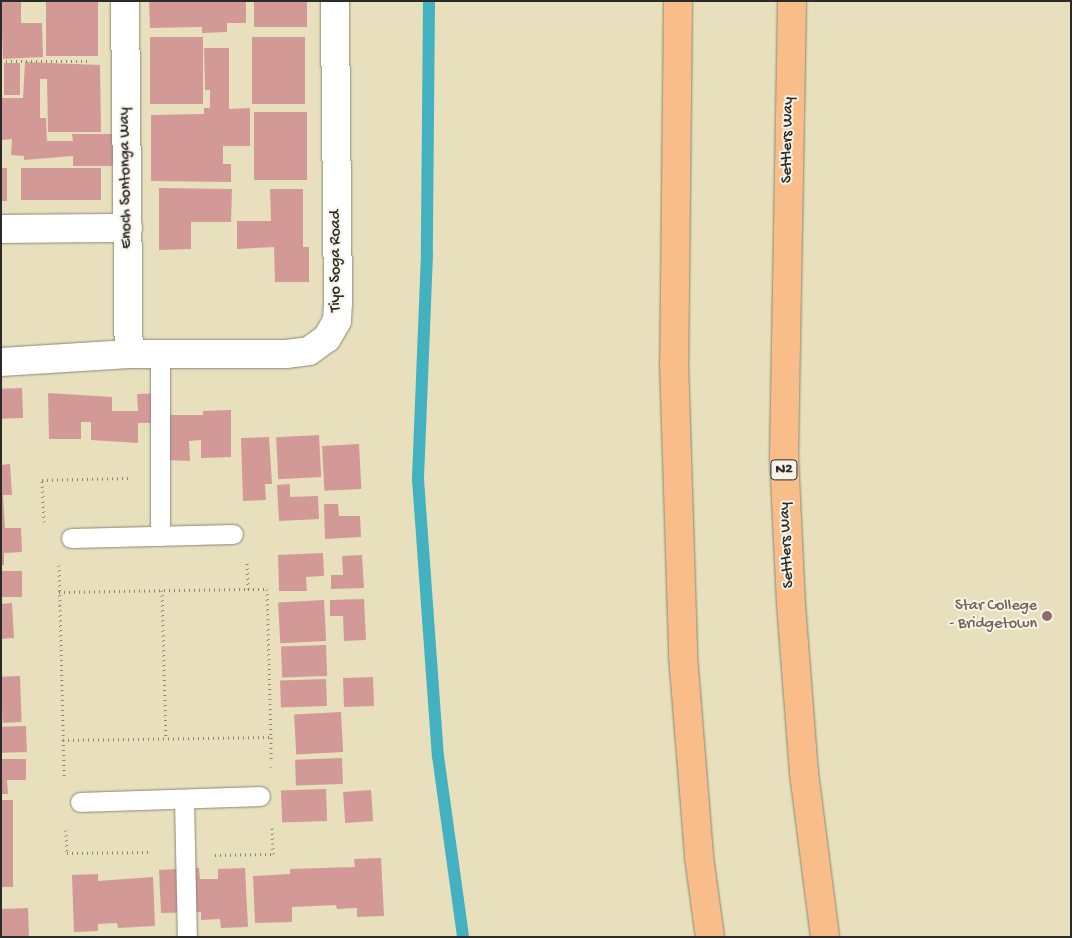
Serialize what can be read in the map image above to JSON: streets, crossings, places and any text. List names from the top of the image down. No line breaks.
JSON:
{"streets":{"highway":["Settlers Way","N2"],"street":["Enoch Sontonga Way","Tiyo Soga Road"]},"crossings":[["Enoch Sontonga Way","Tiyo Soga Road"]],"places":["Star College - Bridgetown"]}
